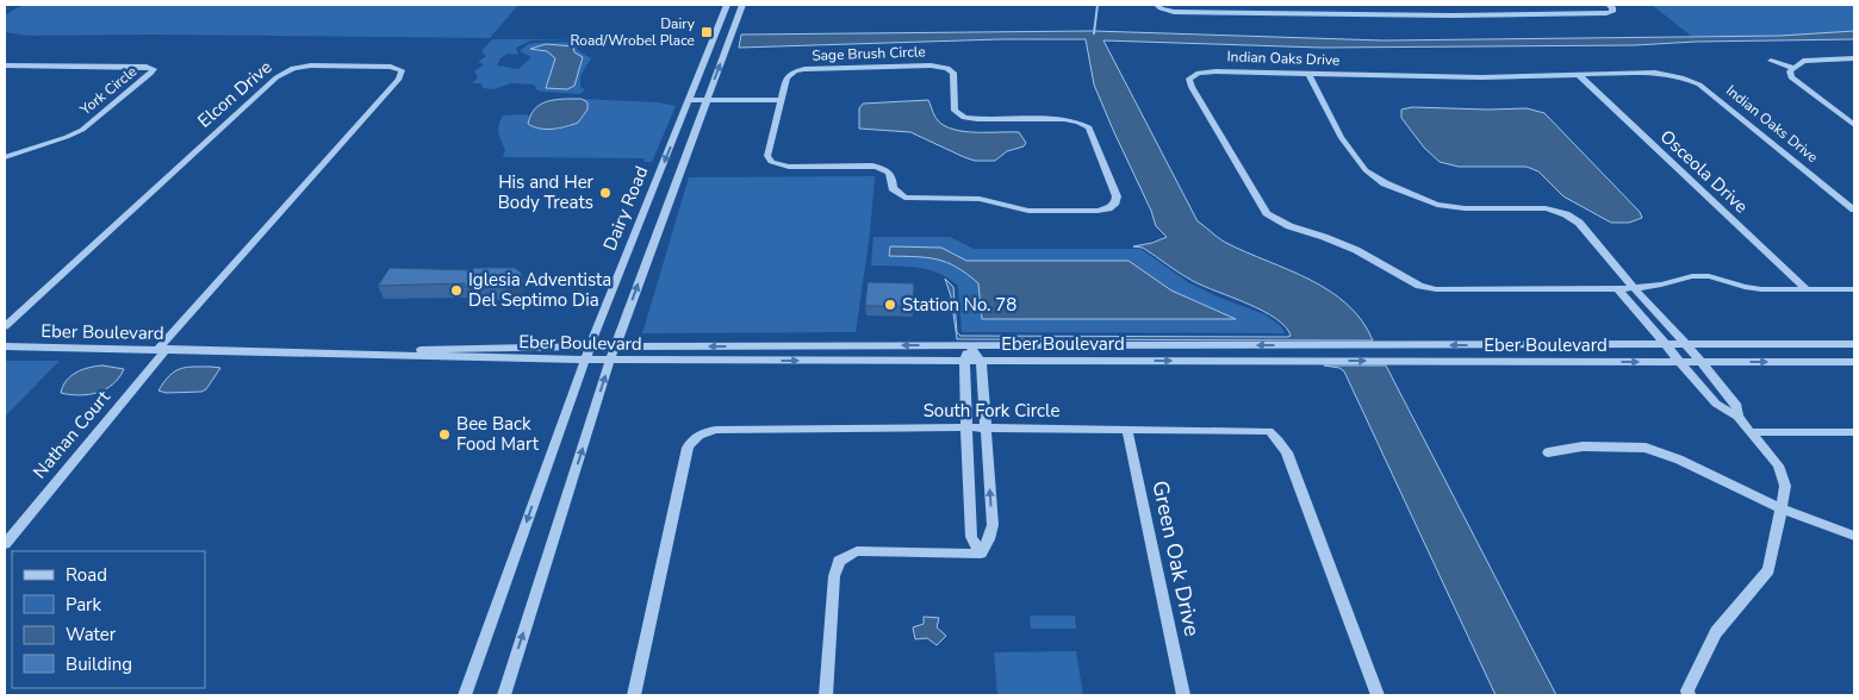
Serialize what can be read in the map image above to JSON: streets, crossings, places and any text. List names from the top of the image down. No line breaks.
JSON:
{"streets":{"street":["Sage Brush Circle","Indian Oaks Drive","York Circle","Elcon Drive","Osceola Drive","Dairy Road","Eber Boulevard","South Fork Circle","Nathan Court","Green Oak Drive"]},"crossings":[["Indian Oaks Drive","Osceola Drive"],["Elcon Drive","Eber Boulevard"],["Elcon Drive","Nathan Court"],["Dairy Road","Eber Boulevard"],["Eber Boulevard","Nathan Court"],["South Fork Circle","Green Oak Drive"]],"places":{"transit":["Dairy Road/Wrobel Place"],"other":["His and Her Body Treats","Iglesia Adventista Del Septimo Dia","Station No. 78","Bee Back Food Mart"]},"legend":["Road","Park","Water","Building"]}
